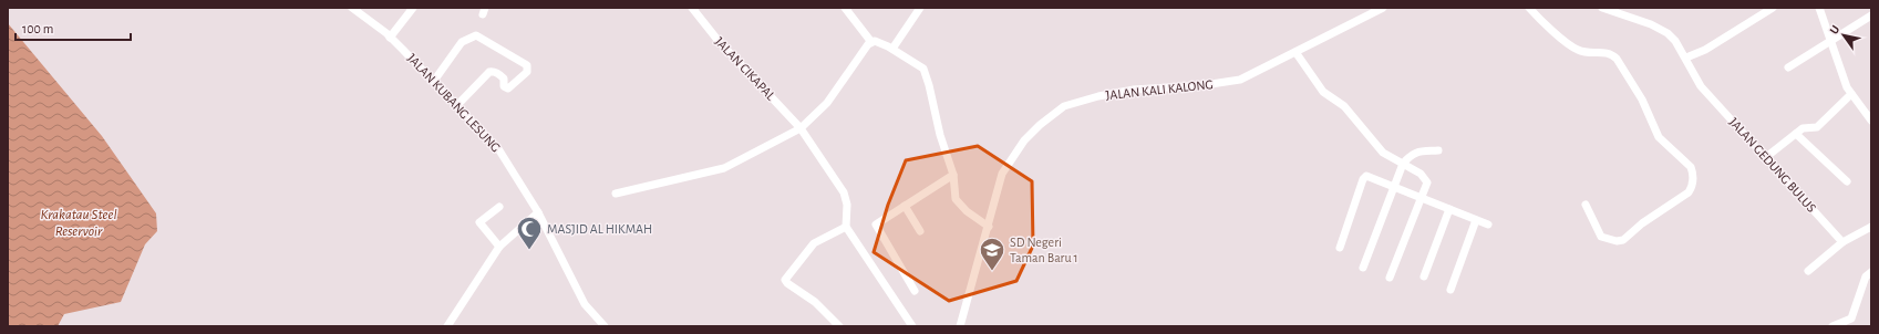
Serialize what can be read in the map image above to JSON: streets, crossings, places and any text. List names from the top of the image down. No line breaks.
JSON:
{"streets":{"street":["JALAN CIKAPAL","JALAN KALI KALONG","JALAN KUBANG LESUNG","JALAN GEDUNG BULUS"]},"water":["Krakatau Steel Reservoir"],"places":{"mosque":["MASJID AL HIKMAH"],"school or university":["SD Negeri Taman Baru 1"]},"scale_bar":"100 m","north":"top left"}
